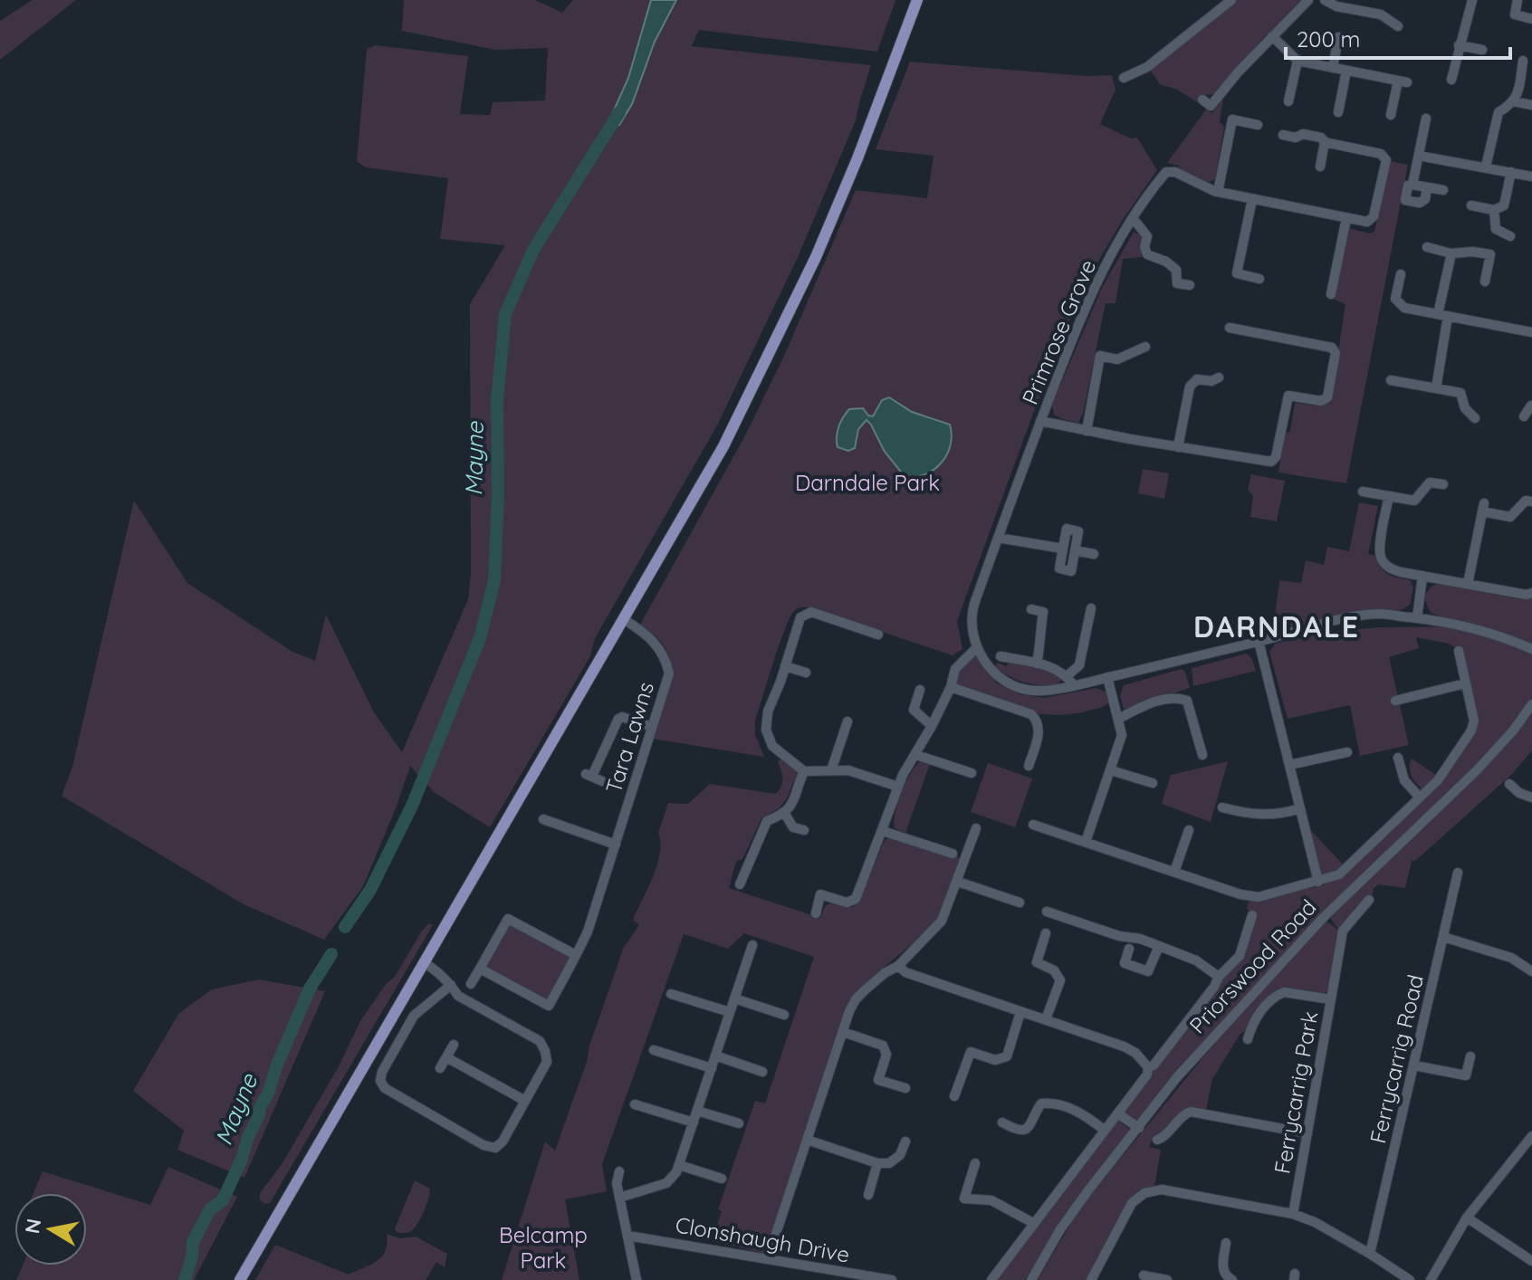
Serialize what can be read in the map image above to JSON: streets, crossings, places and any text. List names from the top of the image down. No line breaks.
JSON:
{"streets":{"street":["Primrose Grove","Tara Lawns","Priorswood Road","Ferrycarrig Road","Ferrycarrig Park","Clonshaugh Drive"]},"districts":["DARNDALE"],"water":["Mayne"],"parks":["Darndale Park","Belcamp Park"],"scale_bar":"200 m","north":"left"}
